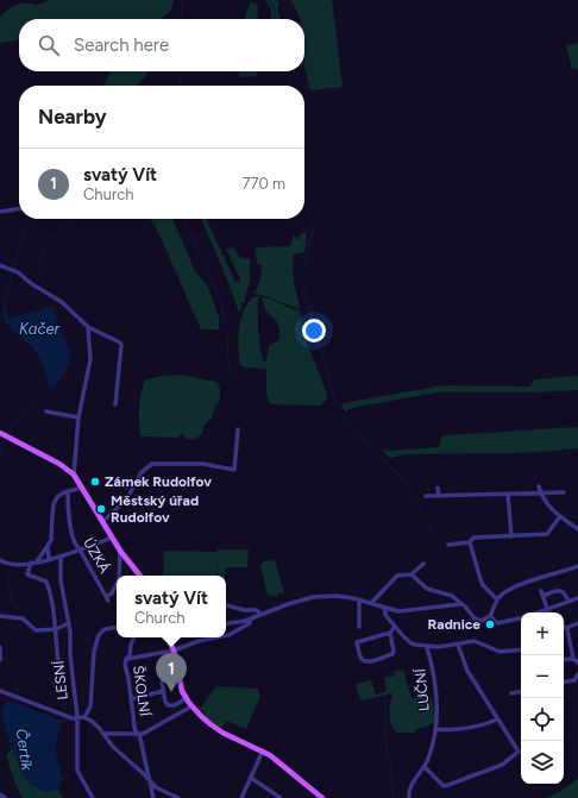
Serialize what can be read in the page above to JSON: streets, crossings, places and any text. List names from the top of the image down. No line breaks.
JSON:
{"streets":{"street":["ÚZKÁ","LESNÍ","LUČNÍ","ŠKOLNÍ"]},"water":["Kačer","Čertík"],"places":["Zámek Rudolfov","Městský úřad Rudolfov","Radnice"],"page":{"search":"Search here","heading":"Nearby","list":[{"mark":"1","name":"svatý Vít","note":"Church","value":"770 m"}],"popup":["svatý Vít","Church"],"map_buttons":["+","−"],"pins":"1"}}
